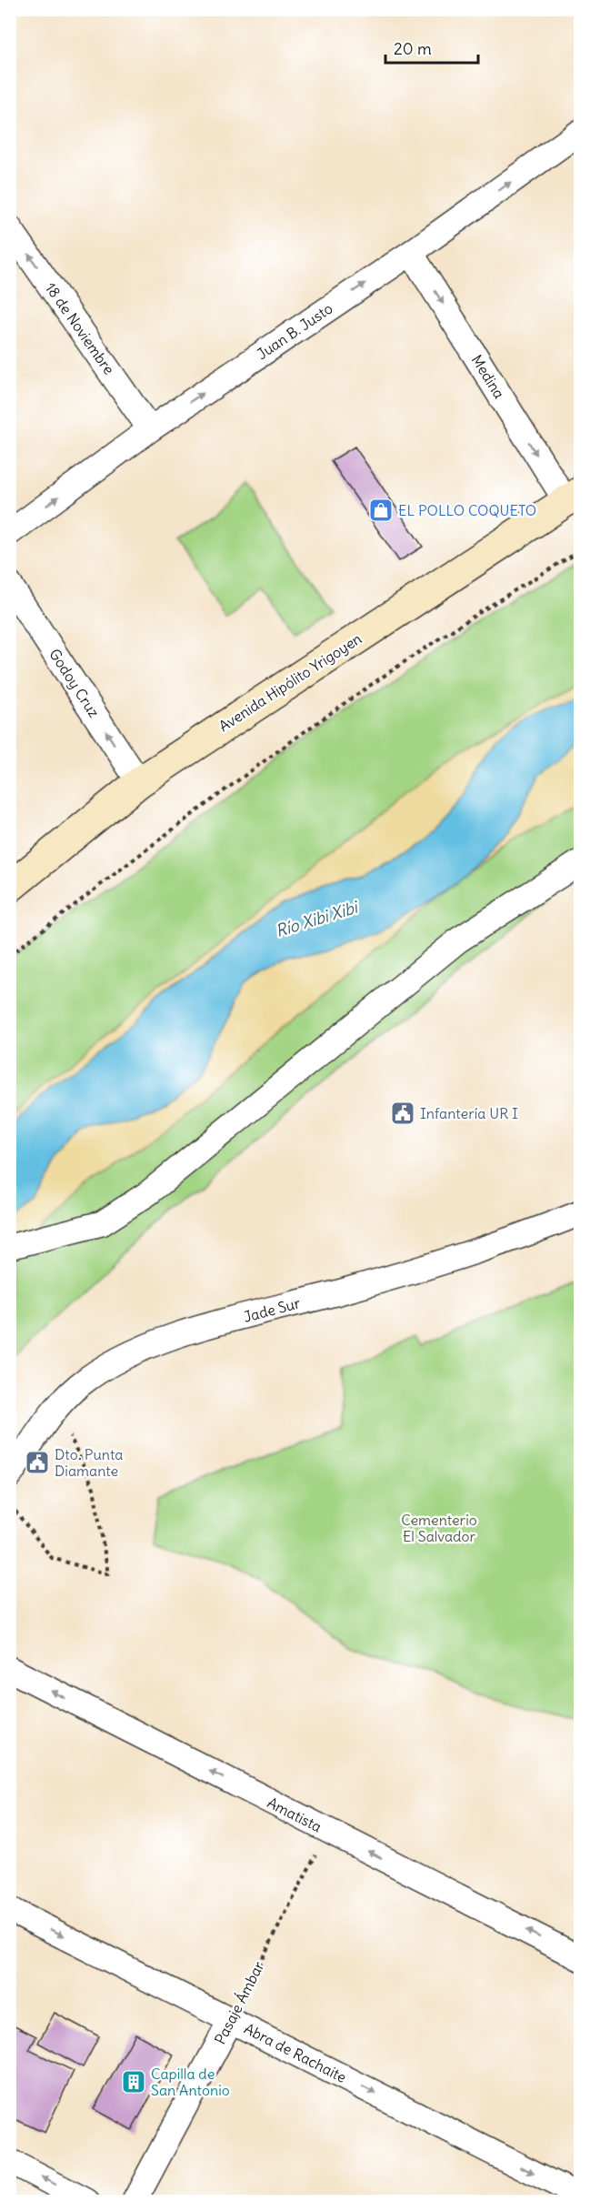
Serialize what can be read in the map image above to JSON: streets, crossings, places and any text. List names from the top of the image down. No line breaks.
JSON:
{"streets":{"main road":["Avenida Hipólito Yrigoyen"],"street":["18 de Noviembre","Juan B. Justo","Medina","Godoy Cruz","Jade Sur","Amatista","Pasaje Ámbar","Abra de Rachaite"]},"crossings":[["18 de Noviembre","Juan B. Justo"],["Juan B. Justo","Medina"],["Medina","Avenida Hipólito Yrigoyen"],["Avenida Hipólito Yrigoyen","Godoy Cruz"],["Amatista","Pasaje Ámbar"],["Pasaje Ámbar","Abra de Rachaite"]],"one_way":["18 de Noviembre","Juan B. Justo","Medina","Godoy Cruz","Amatista","Abra de Rachaite"],"water":["Río Xibi Xibi"],"parks":["Cementerio El Salvador"],"places":{"shop":["EL POLLO COQUETO"],"public building":["Infantería UR I","Dto. Punta Diamante"],"building":["Capilla de San Antonio"]},"scale_bar":"20 m"}
